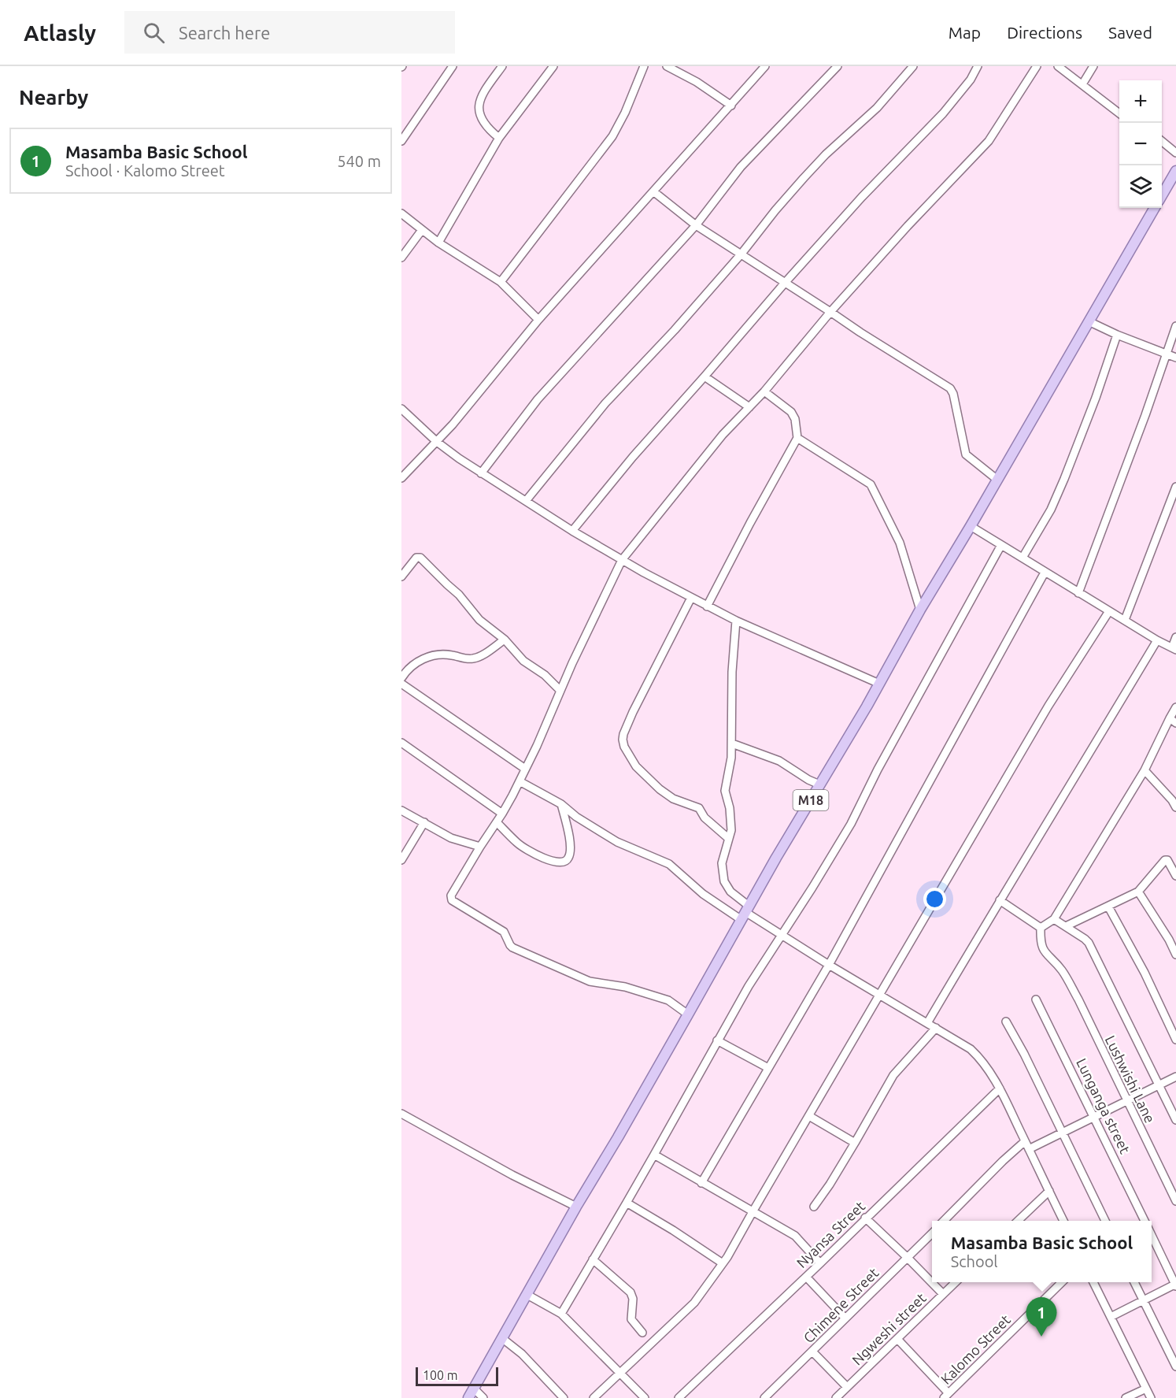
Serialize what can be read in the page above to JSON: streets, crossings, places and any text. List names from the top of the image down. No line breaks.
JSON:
{"streets":{"main road":["M18"],"street":["Lushwishi Lane","Lunganga street","Nyansa Street","Chimene Street","Ngweshi street","Kalomo Street"]},"scale_bar":"100 m","page":{"header":"Atlasly","search":"Search here","nav":["Map","Directions","Saved"],"heading":"Nearby","map_buttons":["+","−"],"list":[{"mark":"1","name":"Masamba Basic School","note":"School · Kalomo Street","value":"540 m"}],"popup":["Masamba Basic School","School"],"pins":"1","scale":"100 m"}}
